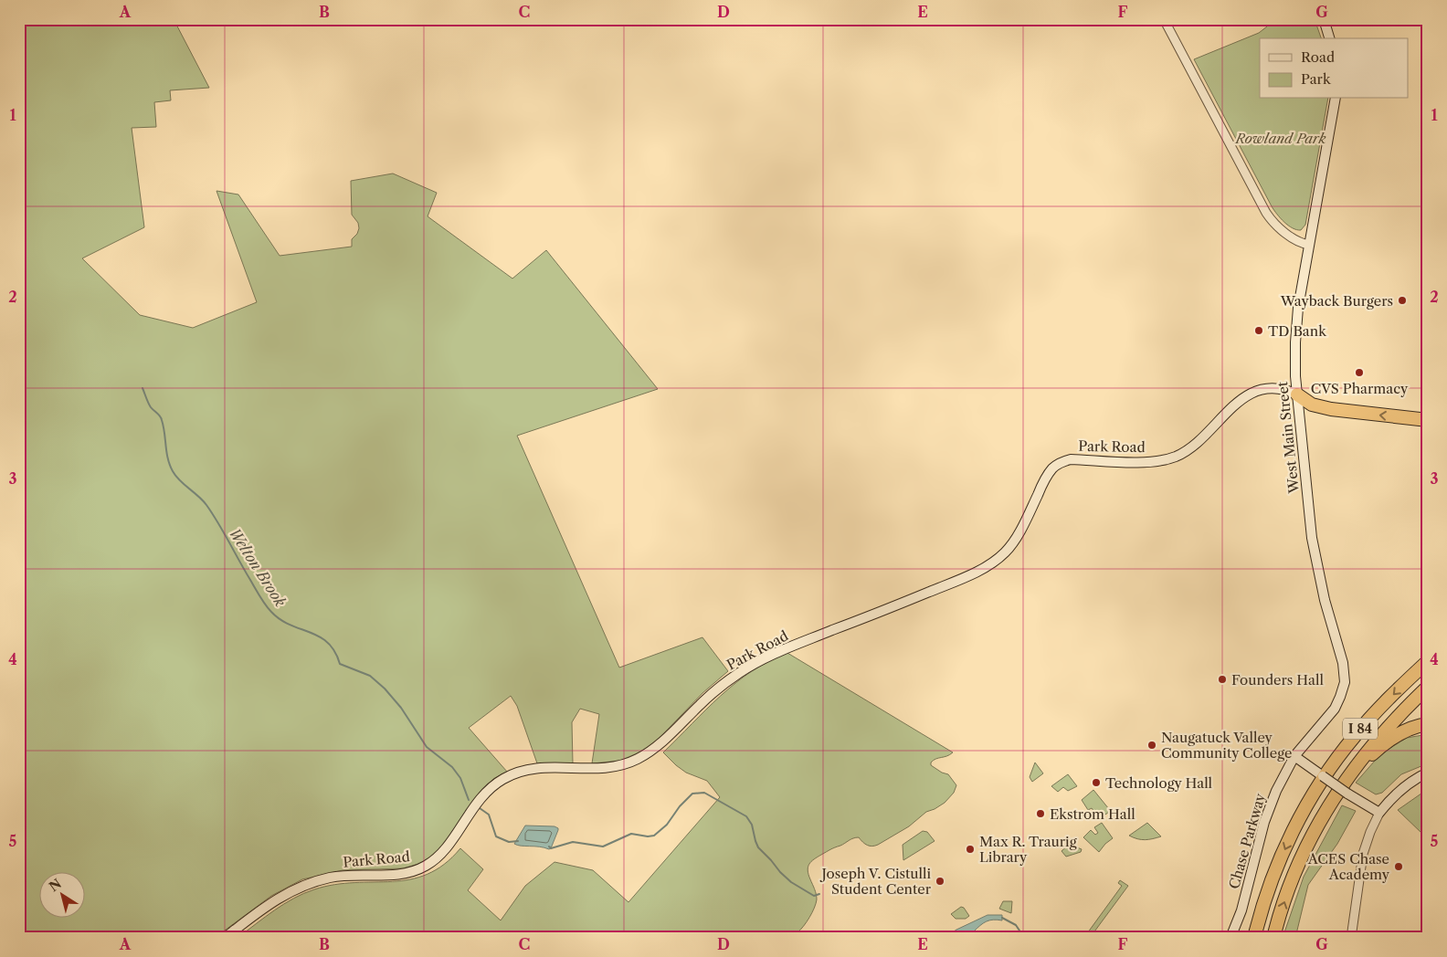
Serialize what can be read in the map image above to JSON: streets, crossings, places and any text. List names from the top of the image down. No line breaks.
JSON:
{"streets":{"highway":["I 84"],"main road":["West Main Street","Park Road","Chase Parkway"]},"crossings":[["West Main Street","Park Road"],["West Main Street","Chase Parkway"]],"water":["Welton Brook"],"parks":["Rowland Park"],"places":["Wayback Burgers","TD Bank","CVS Pharmacy","Founders Hall","Naugatuck Valley Community College","Technology Hall","Ekstrom Hall","Max R. Traurig Library","ACES Chase Academy","Joseph V. Cistulli Student Center"],"legend":["Road","Park"],"north":"top left","grid":{"columns":["A","B","C","D","E","F","G"],"rows":["1","2","3","4","5"]}}
